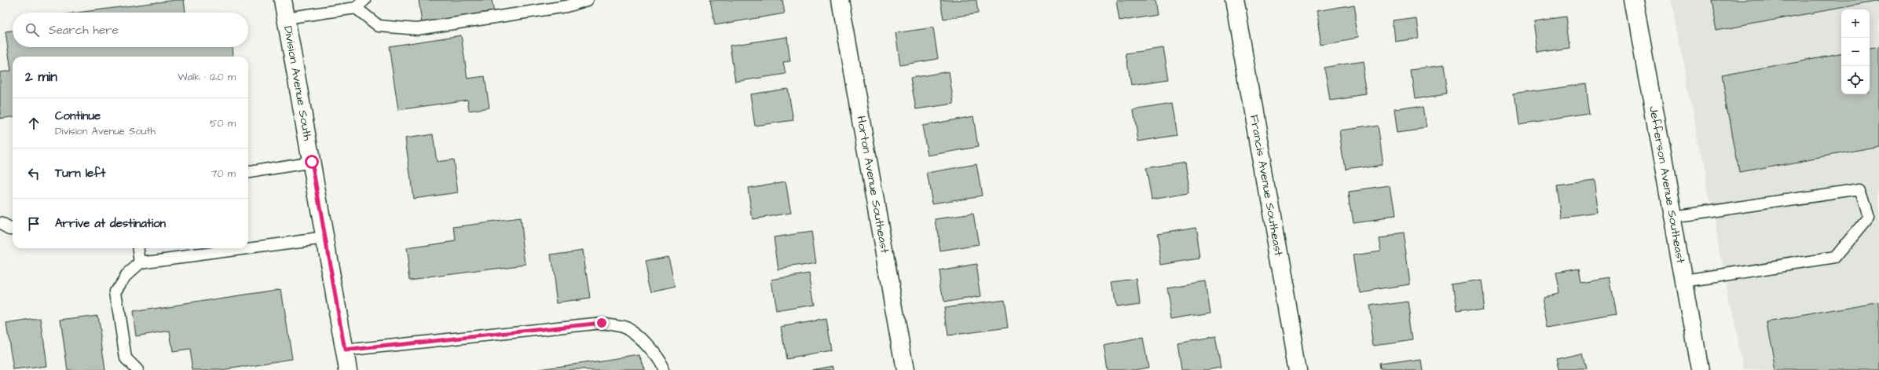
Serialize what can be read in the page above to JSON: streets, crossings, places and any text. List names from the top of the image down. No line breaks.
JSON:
{"streets":{"street":["Division Avenue South","Horton Avenue Southeast","Jefferson Avenue Southeast","Francis Avenue Southeast"]},"page":{"map_buttons":["+","−"],"search":"Search here","heading":["2 min","Walk · 120 m"],"list":[["Continue","Division Avenue South","50 m"],["Turn left","70 m"],"Arrive at destination"]}}
